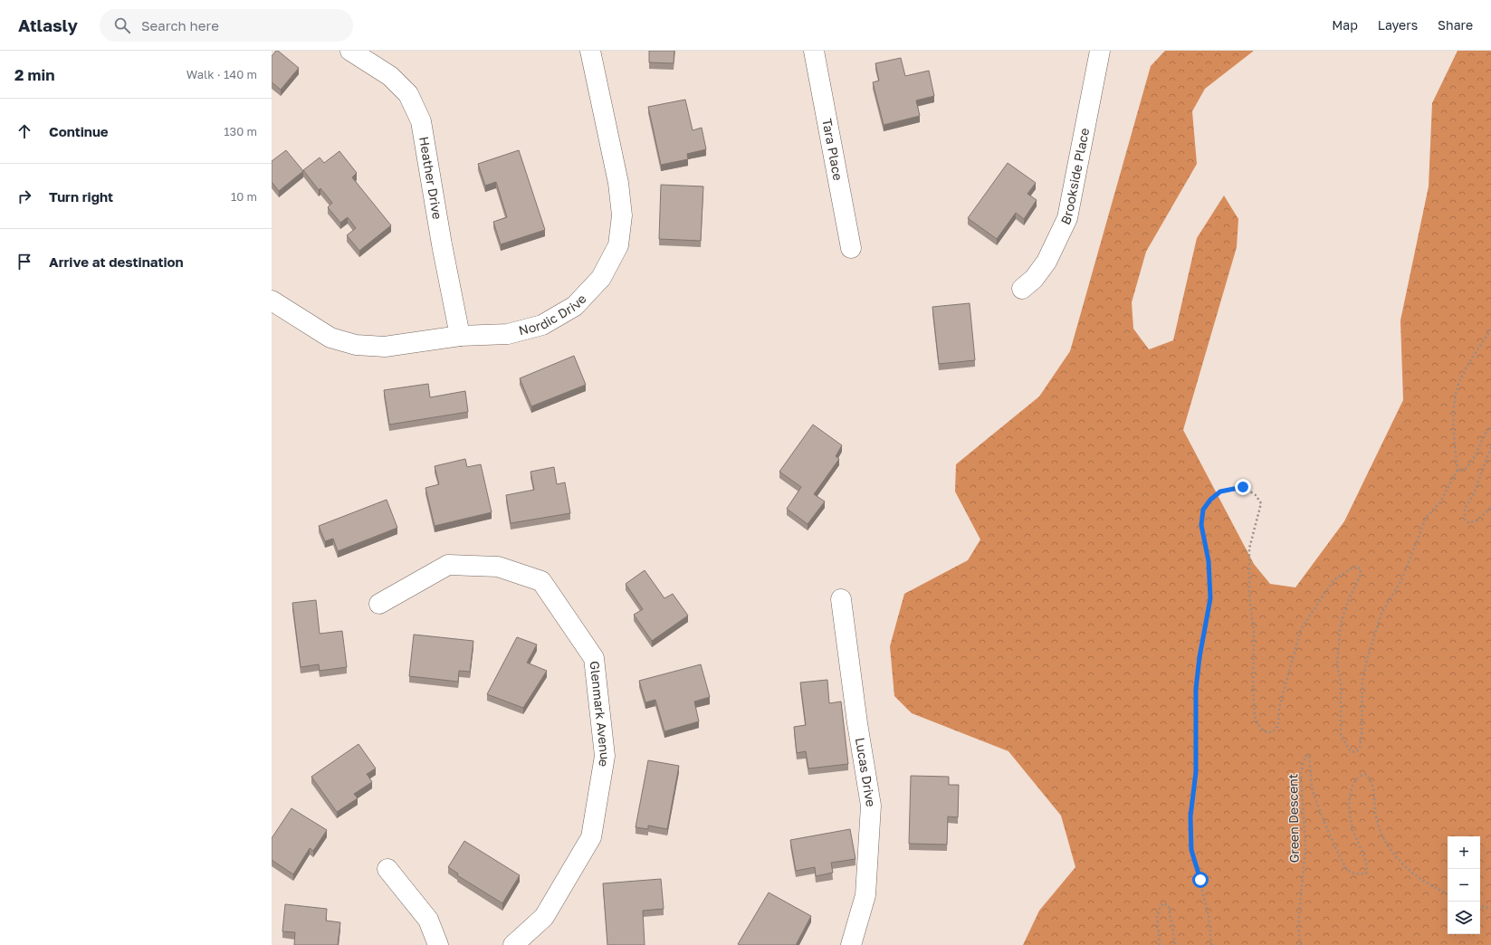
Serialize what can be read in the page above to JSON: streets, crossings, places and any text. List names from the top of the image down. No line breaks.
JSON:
{"streets":{"street":["Tara Place","Brookside Place","Heather Drive","Nordic Drive","Glenmark Avenue","Lucas Drive"],"path":["Green Descent"]},"crossings":[["Heather Drive","Nordic Drive"]],"page":{"header":"Atlasly","search":"Search here","nav":["Map","Layers","Share"],"heading":["2 min","Walk · 140 m"],"list":[["Continue","130 m"],["Turn right","10 m"],"Arrive at destination"],"map_buttons":["+","−"]}}
